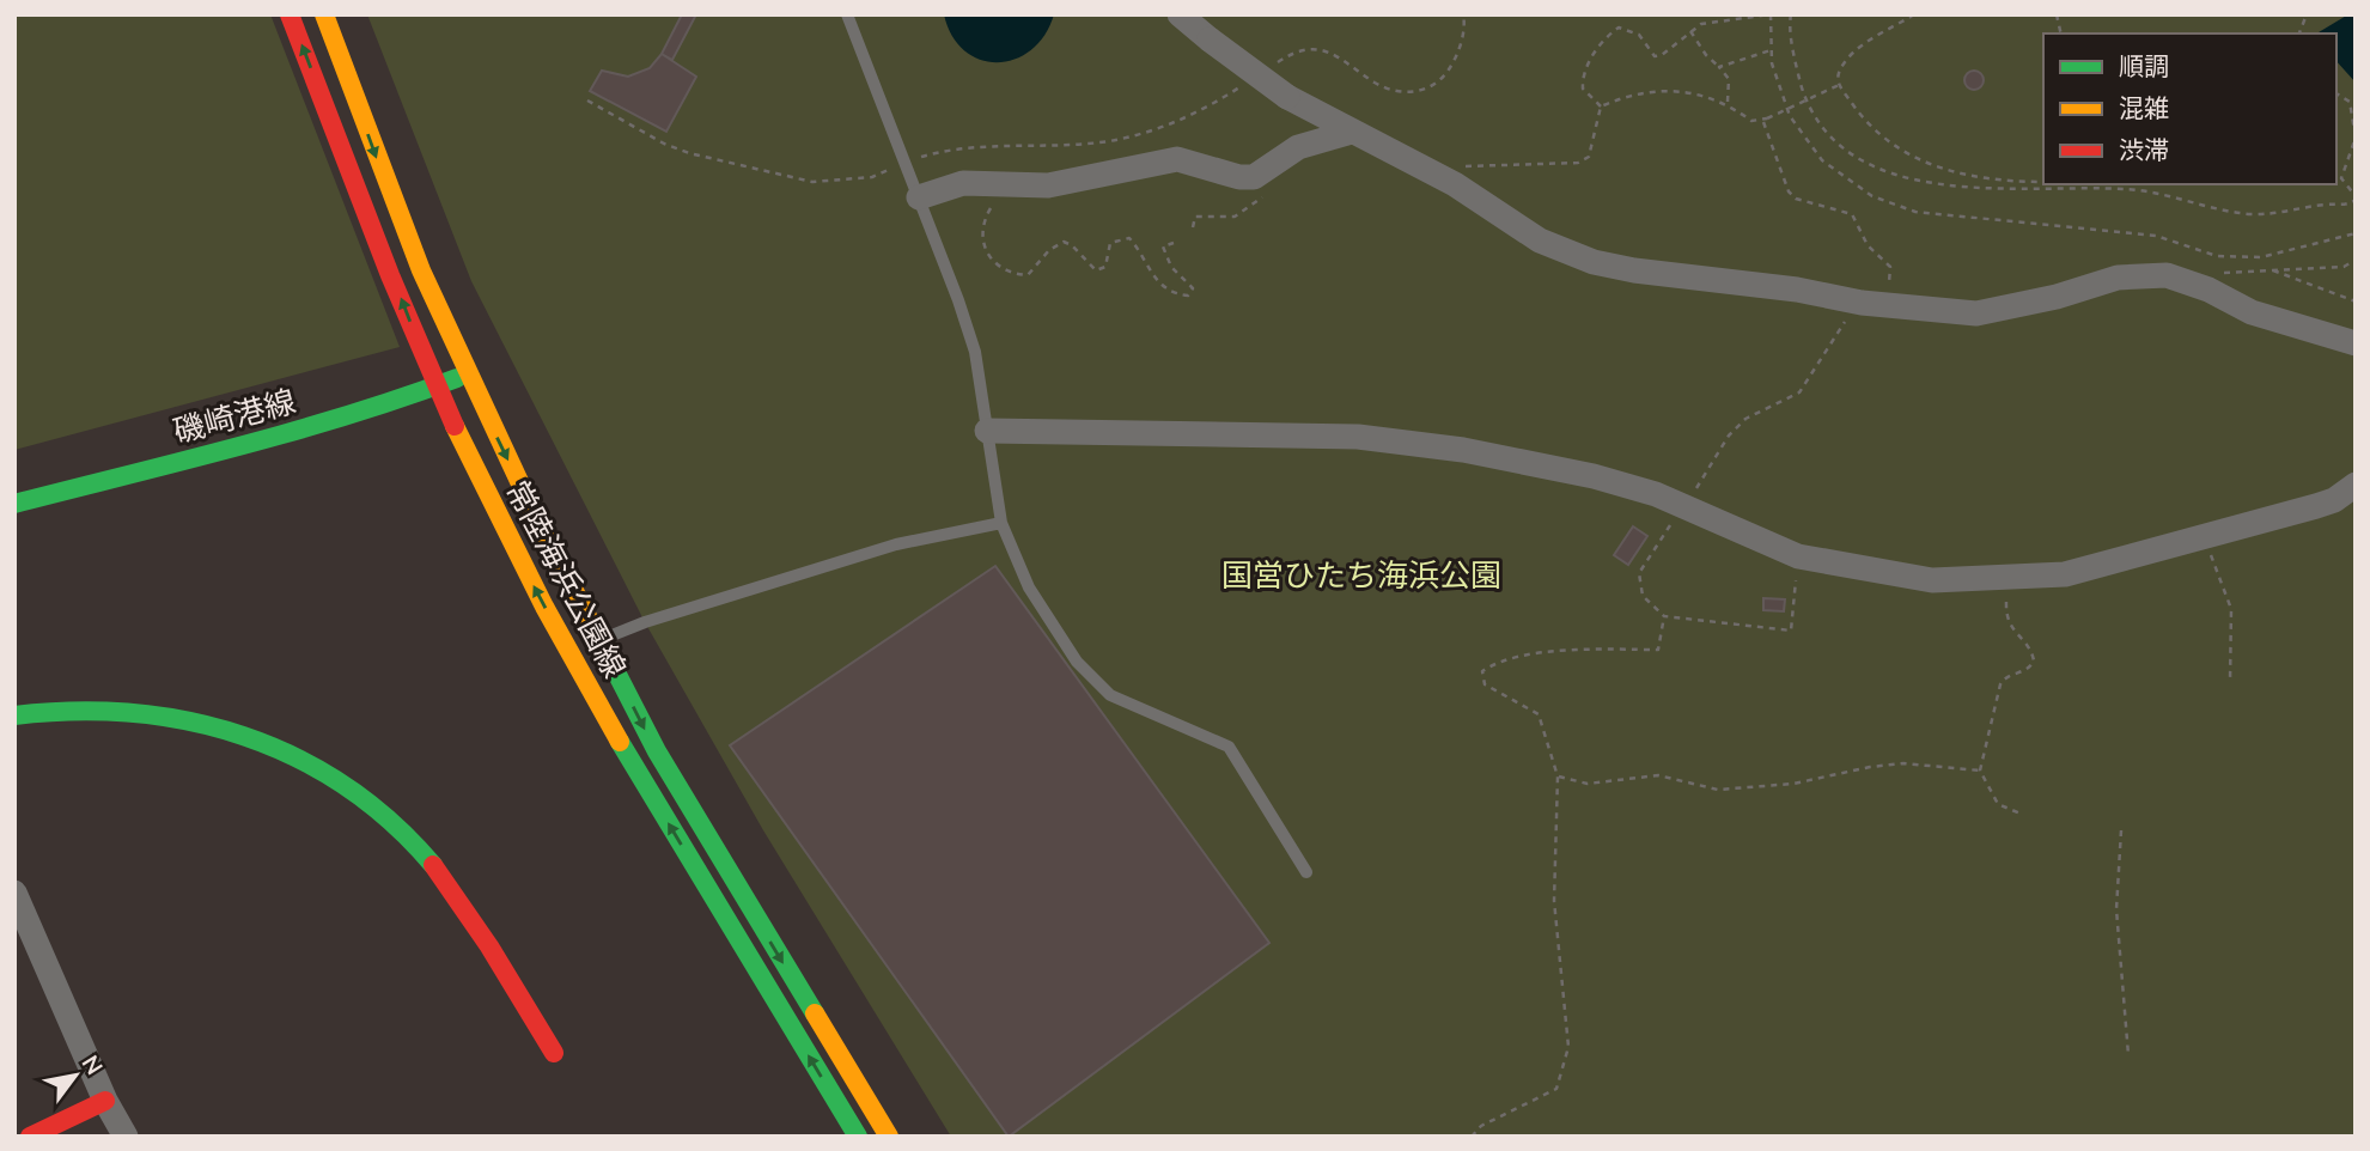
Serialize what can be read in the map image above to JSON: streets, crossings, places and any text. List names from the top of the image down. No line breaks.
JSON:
{"streets":{"main road":["磯崎港線","常陸海浜公園線"]},"crossings":[["磯崎港線","常陸海浜公園線"]],"parks":["国営ひたち海浜公園"],"legend":["順調","混雑","渋滞"],"north":"top right"}
